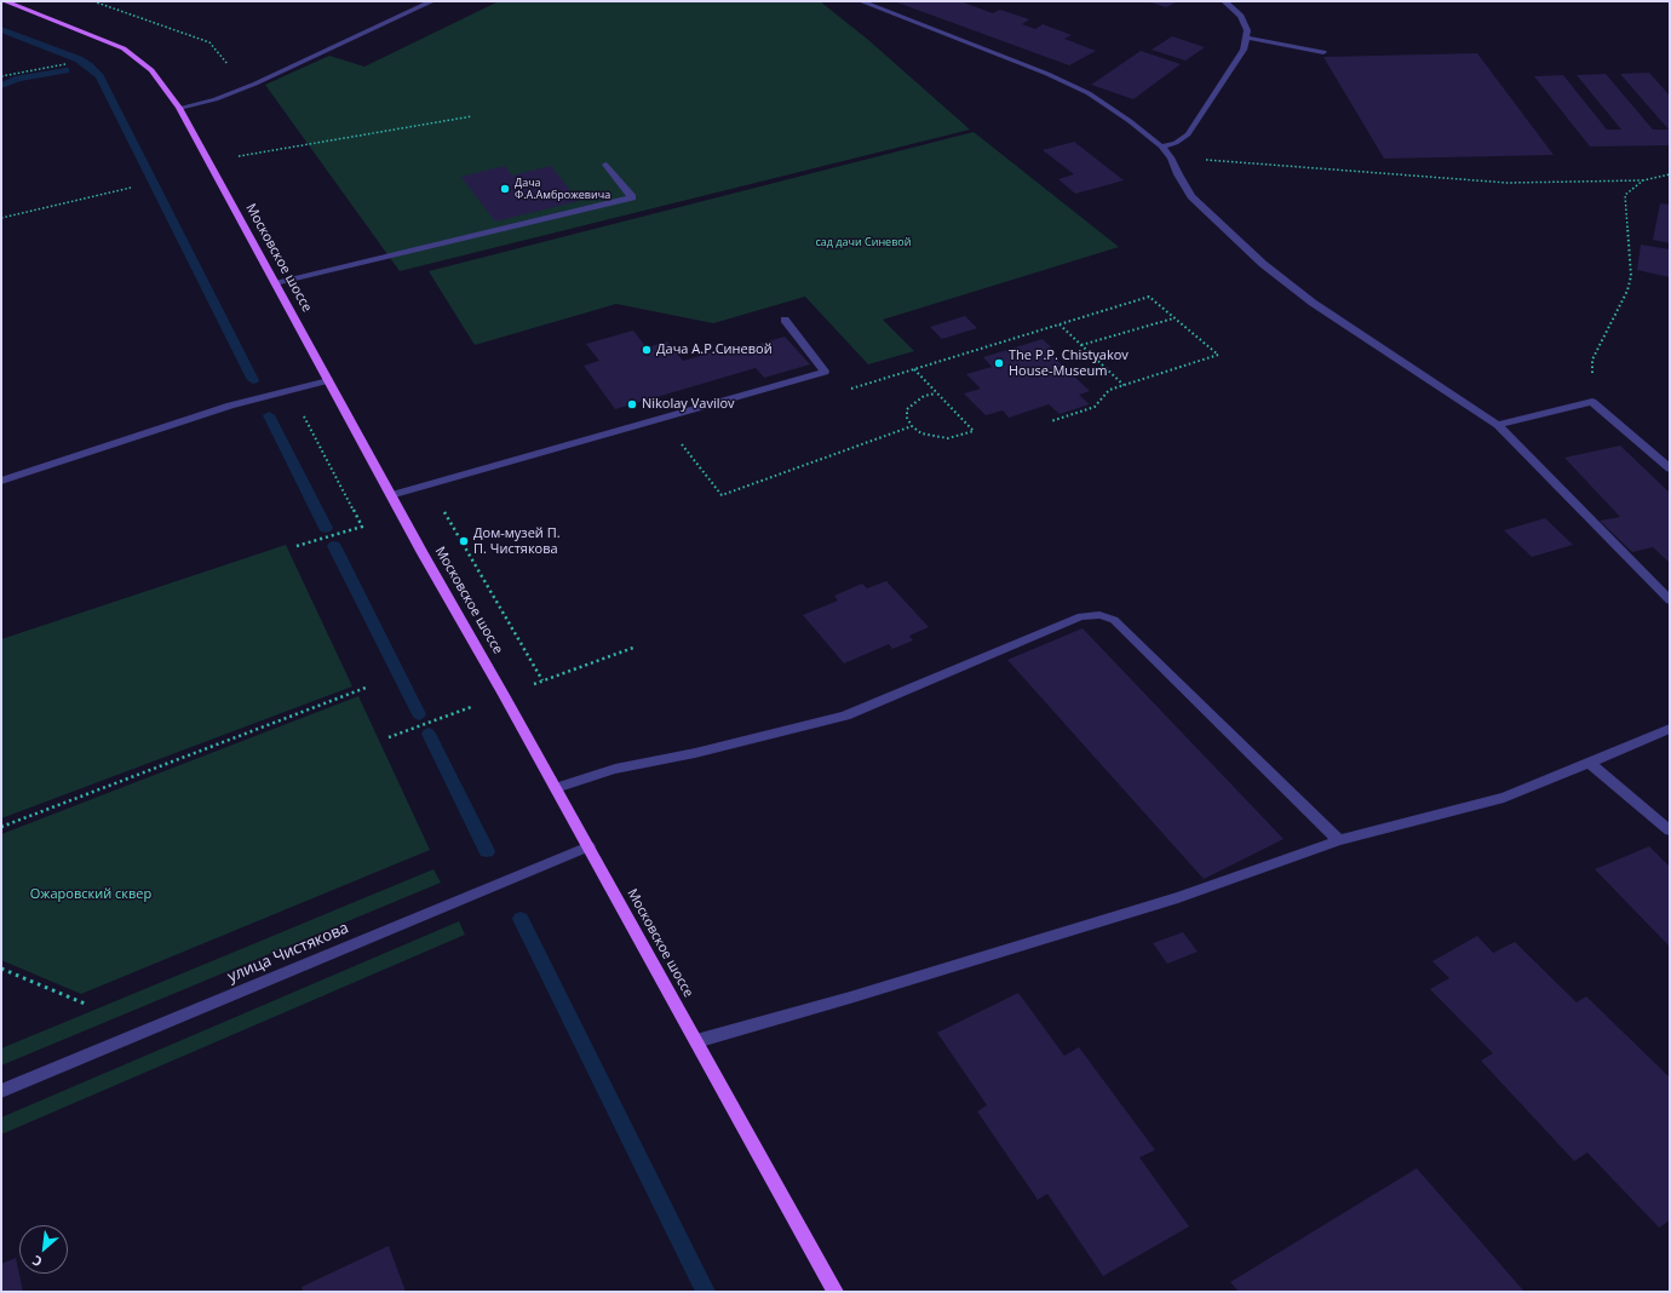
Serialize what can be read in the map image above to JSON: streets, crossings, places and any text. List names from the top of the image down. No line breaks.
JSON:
{"streets":{"main road":["Московское шоссе"],"street":["улица Чистякова"]},"crossings":[["Московское шоссе","улица Чистякова"]],"parks":["сад дачи Синевой","Ожаровский сквер"],"places":["Дача Ф.А.Амброжевича","Дача А.Р.Синевой","The P.P. Chistyakov House-Museum","Nikolay Vavilov","Дом-музей П. П. Чистякова"],"north":"bottom left"}
